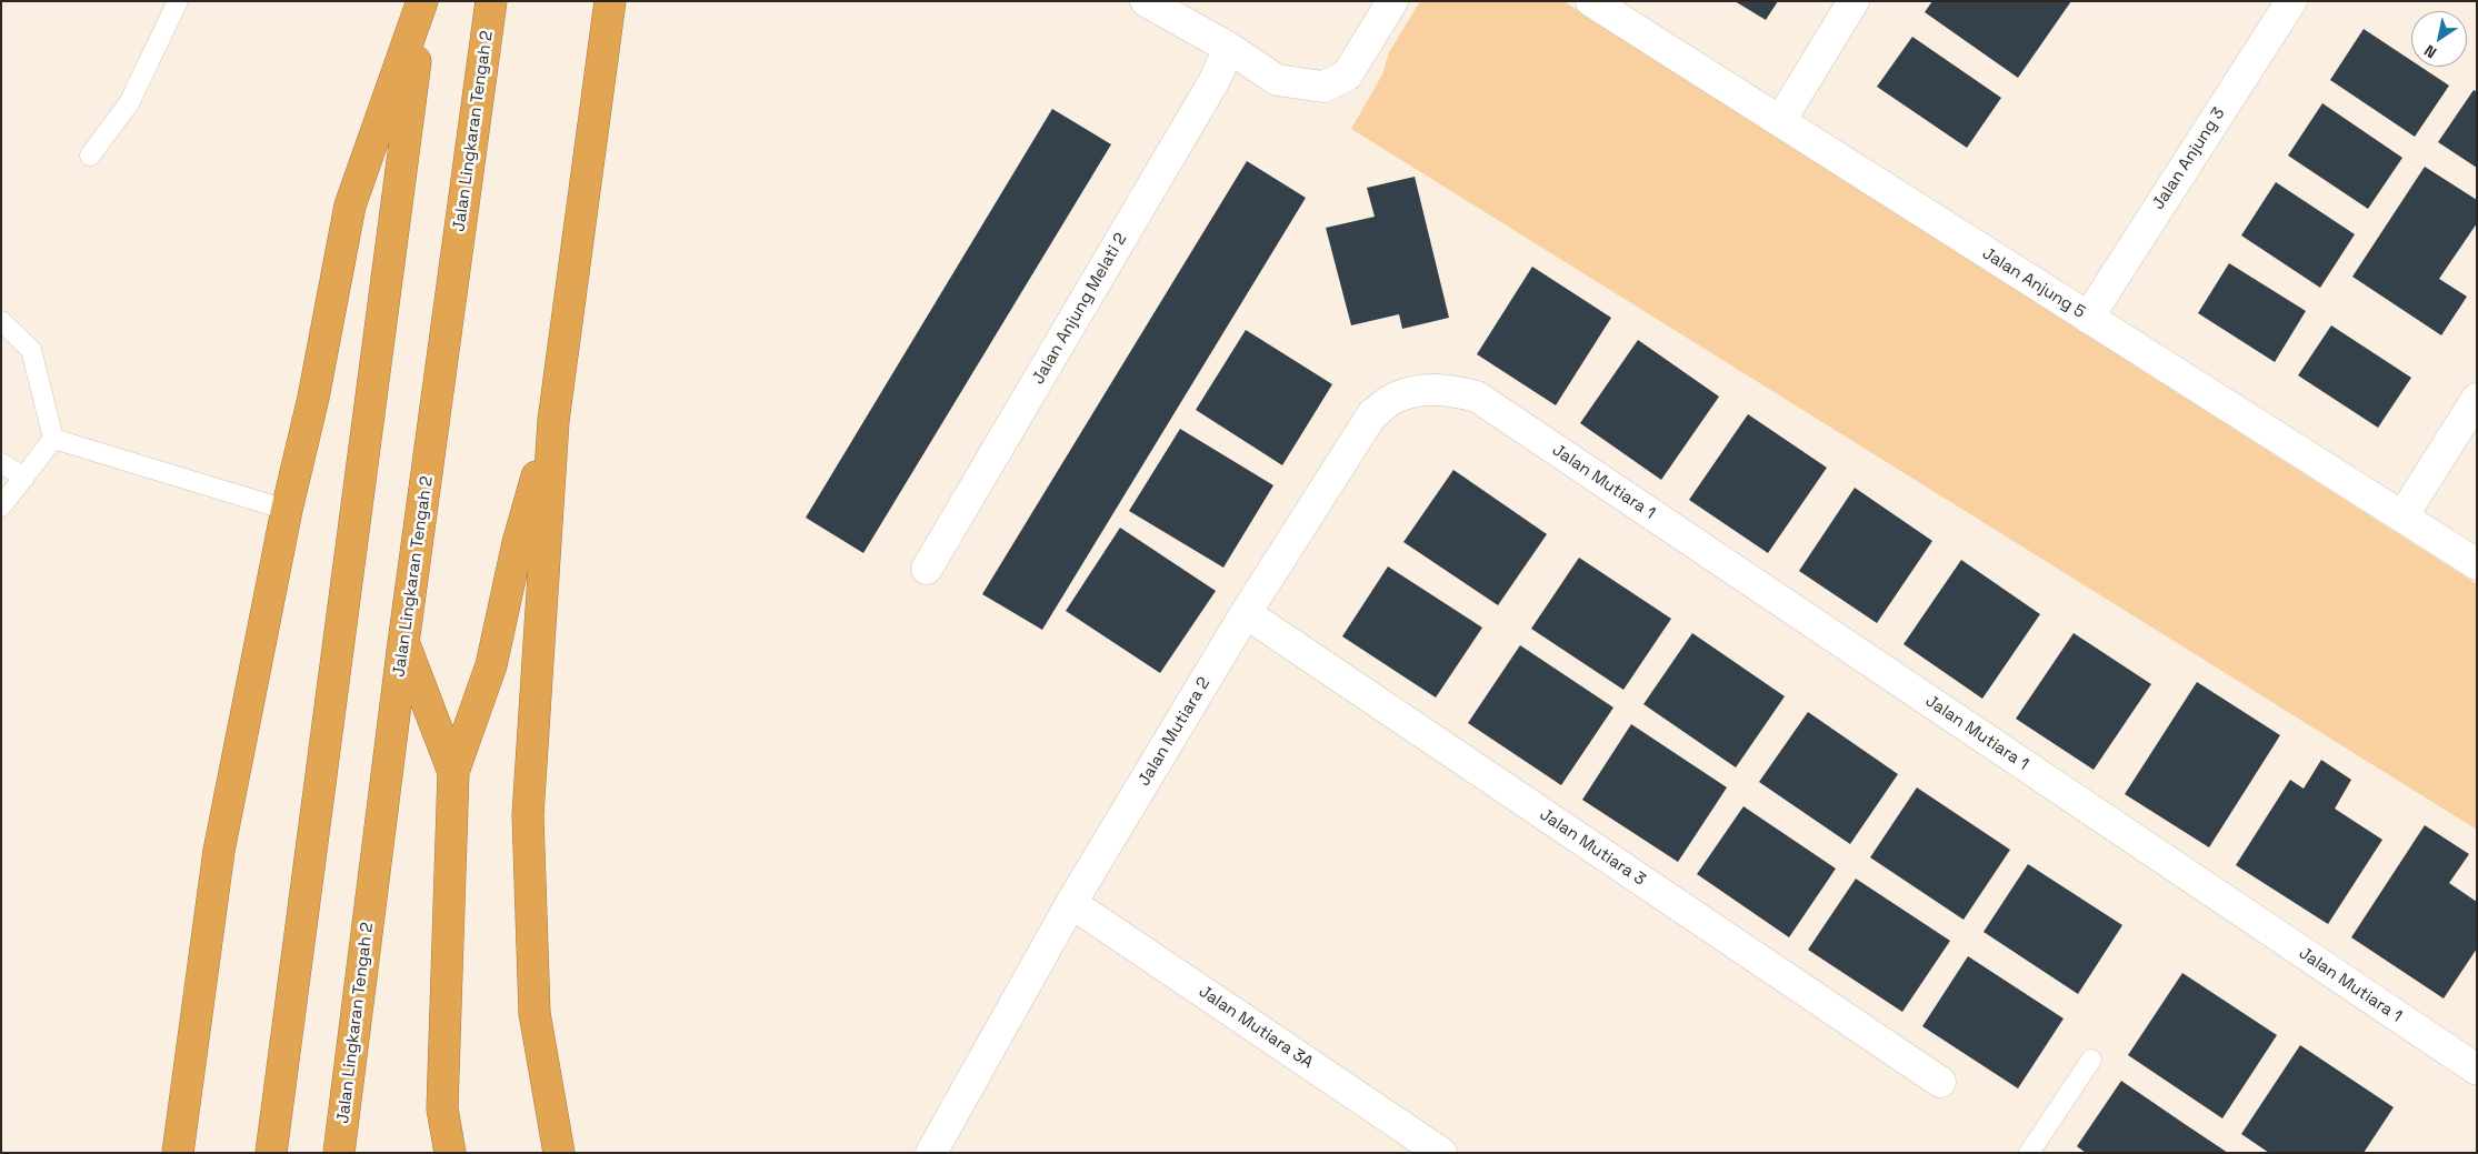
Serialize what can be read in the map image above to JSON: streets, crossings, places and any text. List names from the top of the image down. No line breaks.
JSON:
{"streets":{"highway":["Jalan Lingkaran Tengah 2"],"street":["Jalan Anjung 3","Jalan Anjung 5","Jalan Anjung Melati 2","Jalan Mutiara 1","Jalan Mutiara 2","Jalan Mutiara 3","Jalan Mutiara 3A"]},"crossings":[["Jalan Anjung 3","Jalan Anjung 5"],["Jalan Mutiara 1","Jalan Mutiara 2"],["Jalan Mutiara 2","Jalan Mutiara 3"],["Jalan Mutiara 2","Jalan Mutiara 3A"]],"north":"bottom left"}
